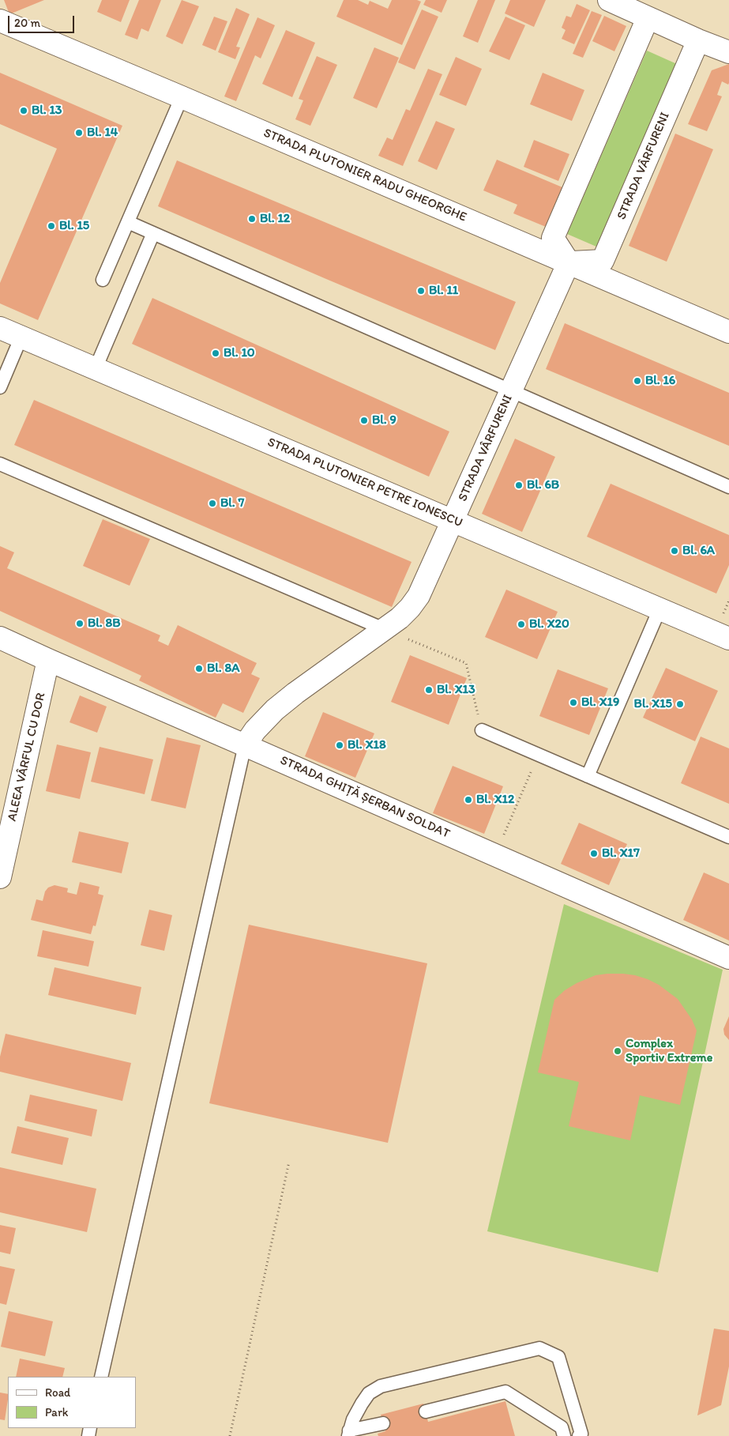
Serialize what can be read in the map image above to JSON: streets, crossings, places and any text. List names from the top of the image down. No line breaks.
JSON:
{"streets":{"street":["STRADA VÂRFURENI","STRADA PLUTONIER RADU GHEORGHE","STRADA PLUTONIER PETRE IONESCU","ALEEA VÂRFUL CU DOR","STRADA GHIȚĂ ȘERBAN SOLDAT"]},"crossings":[["STRADA VÂRFURENI","STRADA PLUTONIER RADU GHEORGHE"],["STRADA VÂRFURENI","STRADA PLUTONIER PETRE IONESCU"],["STRADA VÂRFURENI","STRADA GHIȚĂ ȘERBAN SOLDAT"],["ALEEA VÂRFUL CU DOR","STRADA GHIȚĂ ȘERBAN SOLDAT"]],"places":["Bl. 13","Bl. 14","Bl. 12","Bl. 15","Bl. 11","Bl. 10","Bl. 16","Bl. 9","Bl. 6B","Bl. 7","Bl. 6A","Bl. 8B","Bl. X20","Bl. 8A","Bl. X13","Bl. X19","Bl. X15","Bl. X18","Bl. X12","Bl. X17","Complex Sportiv Extreme"],"legend":["Road","Park"],"scale_bar":"20 m"}
